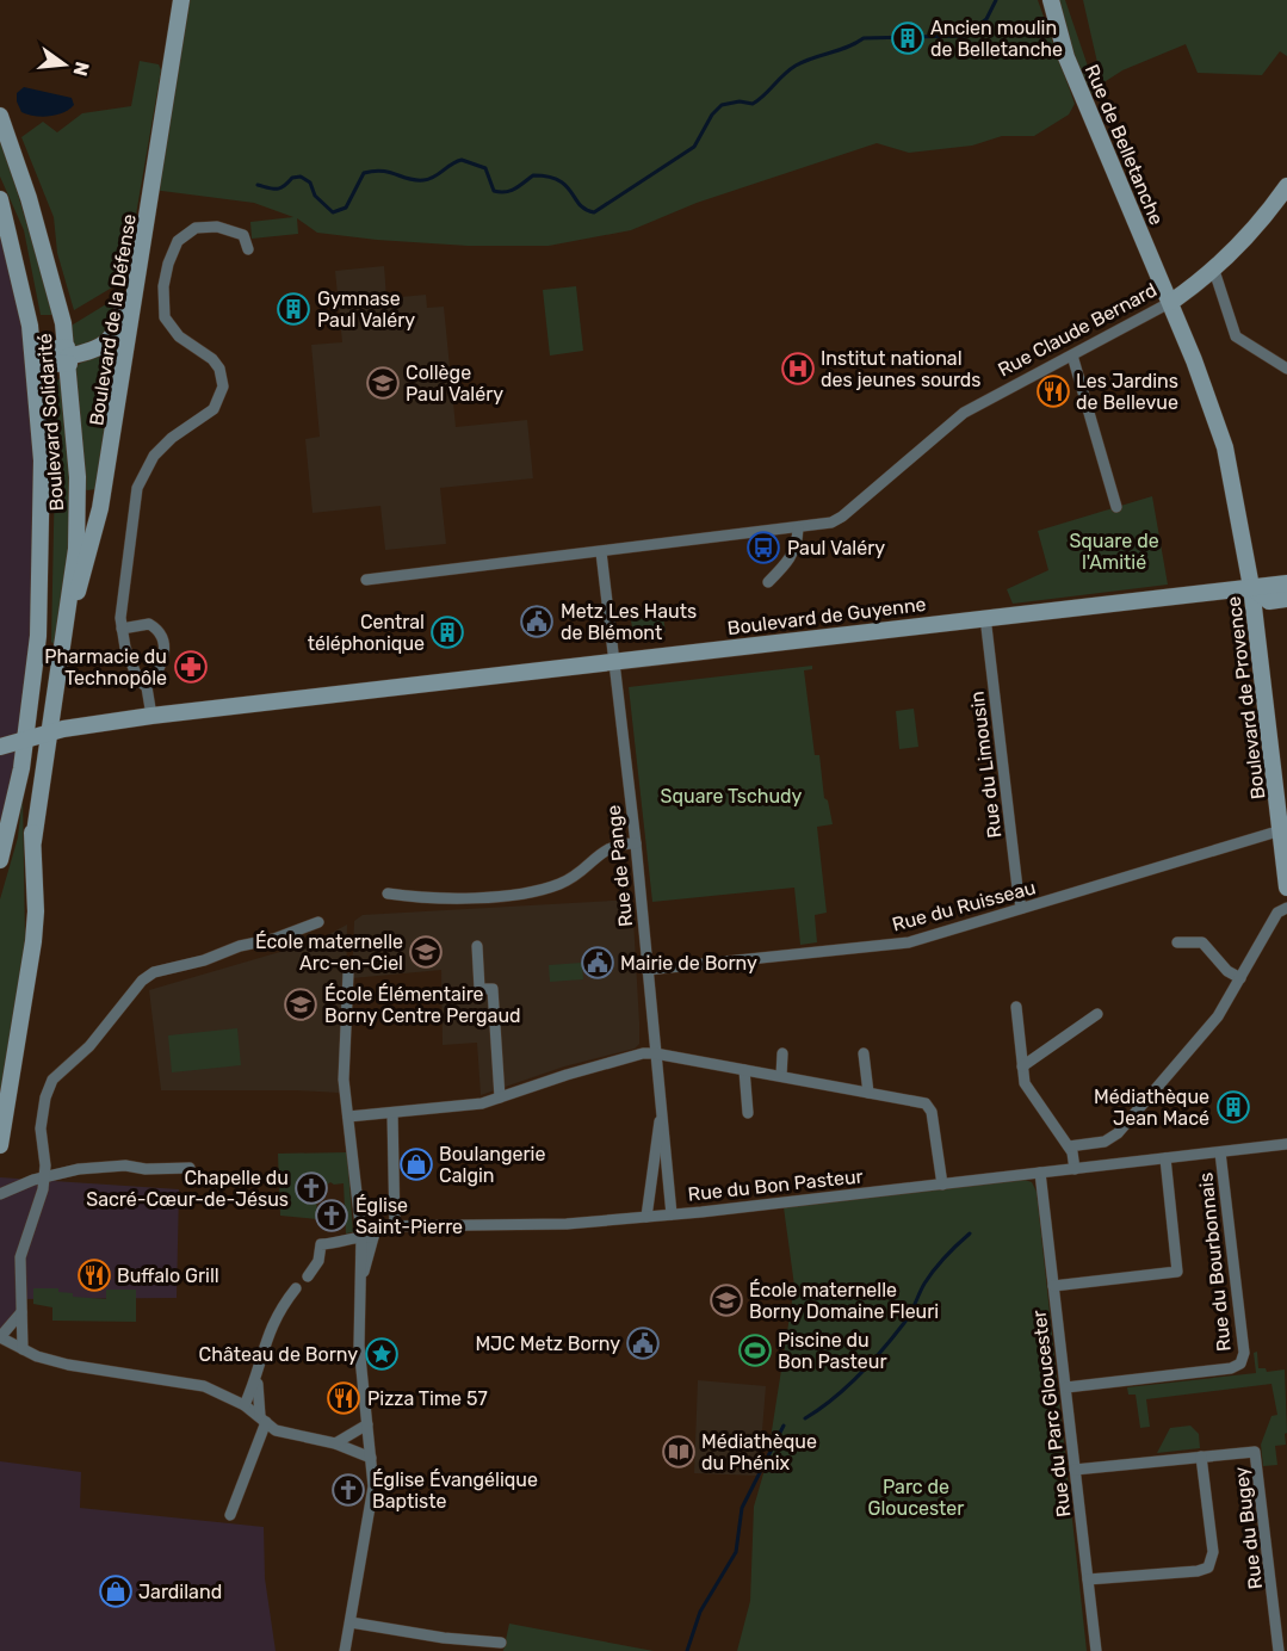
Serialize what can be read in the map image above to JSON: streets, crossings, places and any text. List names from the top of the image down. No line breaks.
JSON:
{"streets":{"main road":["Rue de Belletanche","Boulevard de la Défense","Rue Claude Bernard","Boulevard Solidarité","Boulevard de Guyenne","Boulevard de Provence"],"street":["Rue du Limousin","Rue de Pange","Rue du Ruisseau","Rue du Bon Pasteur","Rue du Bourbonnais","Rue du Parc Gloucester","Rue du Bugey"]},"crossings":[["Rue de Belletanche","Rue Claude Bernard"],["Rue de Belletanche","Boulevard de Provence"],["Boulevard de la Défense","Boulevard Solidarité"],["Rue Claude Bernard","Boulevard de Provence"],["Boulevard Solidarité","Boulevard de Guyenne"],["Boulevard de Guyenne","Boulevard de Provence"],["Boulevard de Guyenne","Rue du Limousin"],["Boulevard de Guyenne","Rue de Pange"],["Boulevard de Provence","Rue du Ruisseau"],["Rue du Limousin","Rue du Ruisseau"],["Rue de Pange","Rue du Ruisseau"],["Rue de Pange","Rue du Bon Pasteur"],["Rue du Bon Pasteur","Rue du Bourbonnais"],["Rue du Bon Pasteur","Rue du Parc Gloucester"],["Rue du Bourbonnais","Rue du Parc Gloucester"],["Rue du Parc Gloucester","Rue du Bugey"]],"parks":["Square de l'Amitié","Square Tschudy","Parc de Gloucester"],"places":{"building":["Ancien moulin de Belletanche","Gymnase Paul Valéry","Central téléphonique","Médiathèque Jean Macé"],"hospital":["Institut national des jeunes sourds"],"school or university":["Collège Paul Valéry","École maternelle Arc-en-Ciel","École Élémentaire Borny Centre Pergaud","École maternelle Borny Domaine Fleuri"],"restaurant":["Les Jardins de Bellevue","Buffalo Grill","Pizza Time 57"],"bus stop":["Paul Valéry"],"public building":["Metz Les Hauts de Blémont","Mairie de Borny","MJC Metz Borny"],"pharmacy":["Pharmacie du Technopôle"],"shop":["Boulangerie Calgin","Jardiland"],"church":["Chapelle du Sacré-Cœur-de-Jésus","Église Saint-Pierre","Église Évangélique Baptiste"],"sports":["Piscine du Bon Pasteur"],"place":["Château de Borny"],"library":["Médiathèque du Phénix"]},"north":"right"}
